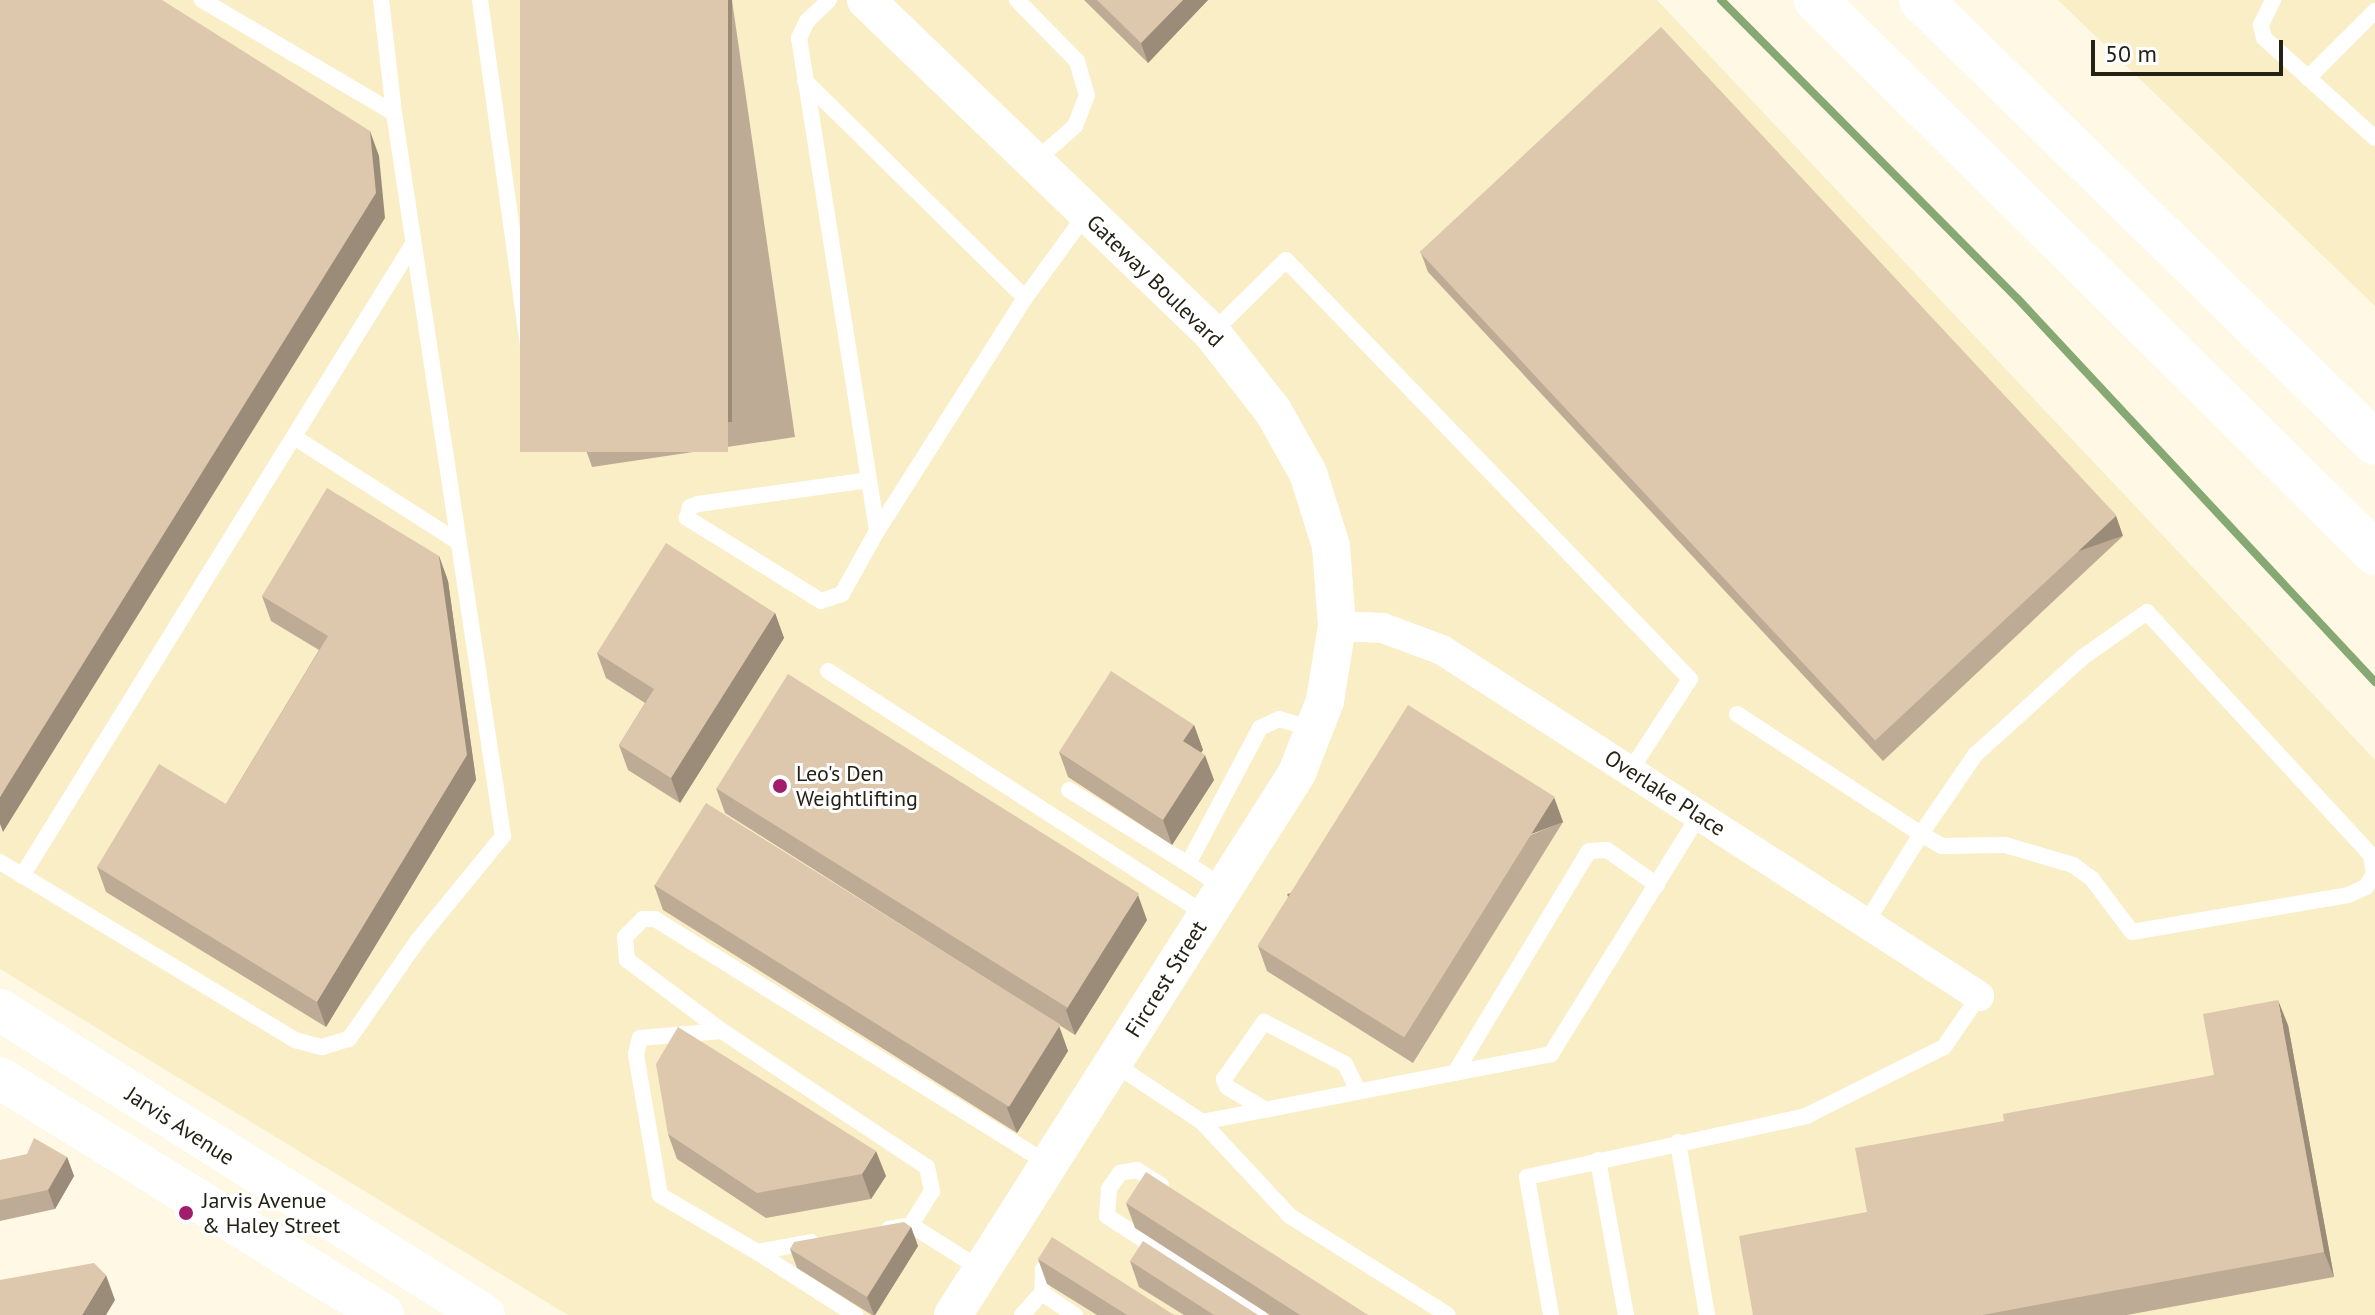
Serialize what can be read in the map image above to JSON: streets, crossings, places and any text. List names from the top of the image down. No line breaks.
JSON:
{"streets":{"main road":["Jarvis Avenue"],"street":["Gateway Boulevard","Overlake Place","Fircrest Street"]},"crossings":[["Gateway Boulevard","Overlake Place"],["Gateway Boulevard","Fircrest Street"],["Overlake Place","Fircrest Street"]],"places":["Leo's Den Weightlifting","Jarvis Avenue & Haley Street"],"scale_bar":"50 m"}
